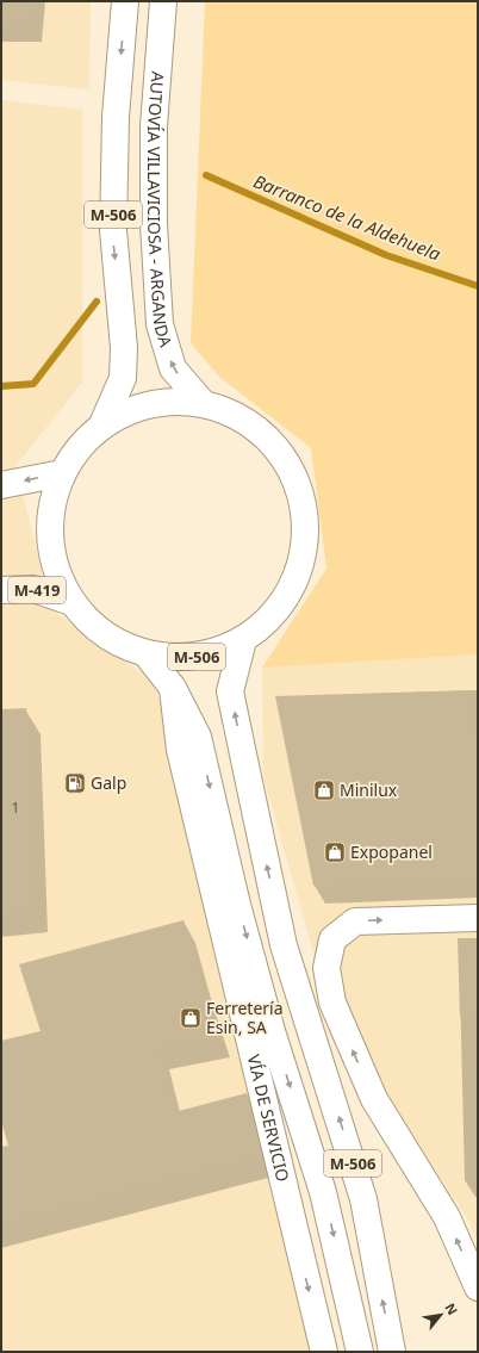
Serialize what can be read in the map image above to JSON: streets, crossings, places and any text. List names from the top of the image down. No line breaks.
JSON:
{"streets":{"main road":["AUTOVÍA VILLAVICIOSA - ARGANDA","M-506","M-419","VÍA DE SERVICIO"]},"crossings":[["AUTOVÍA VILLAVICIOSA - ARGANDA","M-506"],["M-506","M-419"],["M-506","VÍA DE SERVICIO"]],"water":["Barranco de la Aldehuela"],"places":{"fuel station":["Galp"],"shop":["Minilux","Expopanel","Ferretería Esin, SA"]},"house_numbers":["1"],"north":"top right"}
